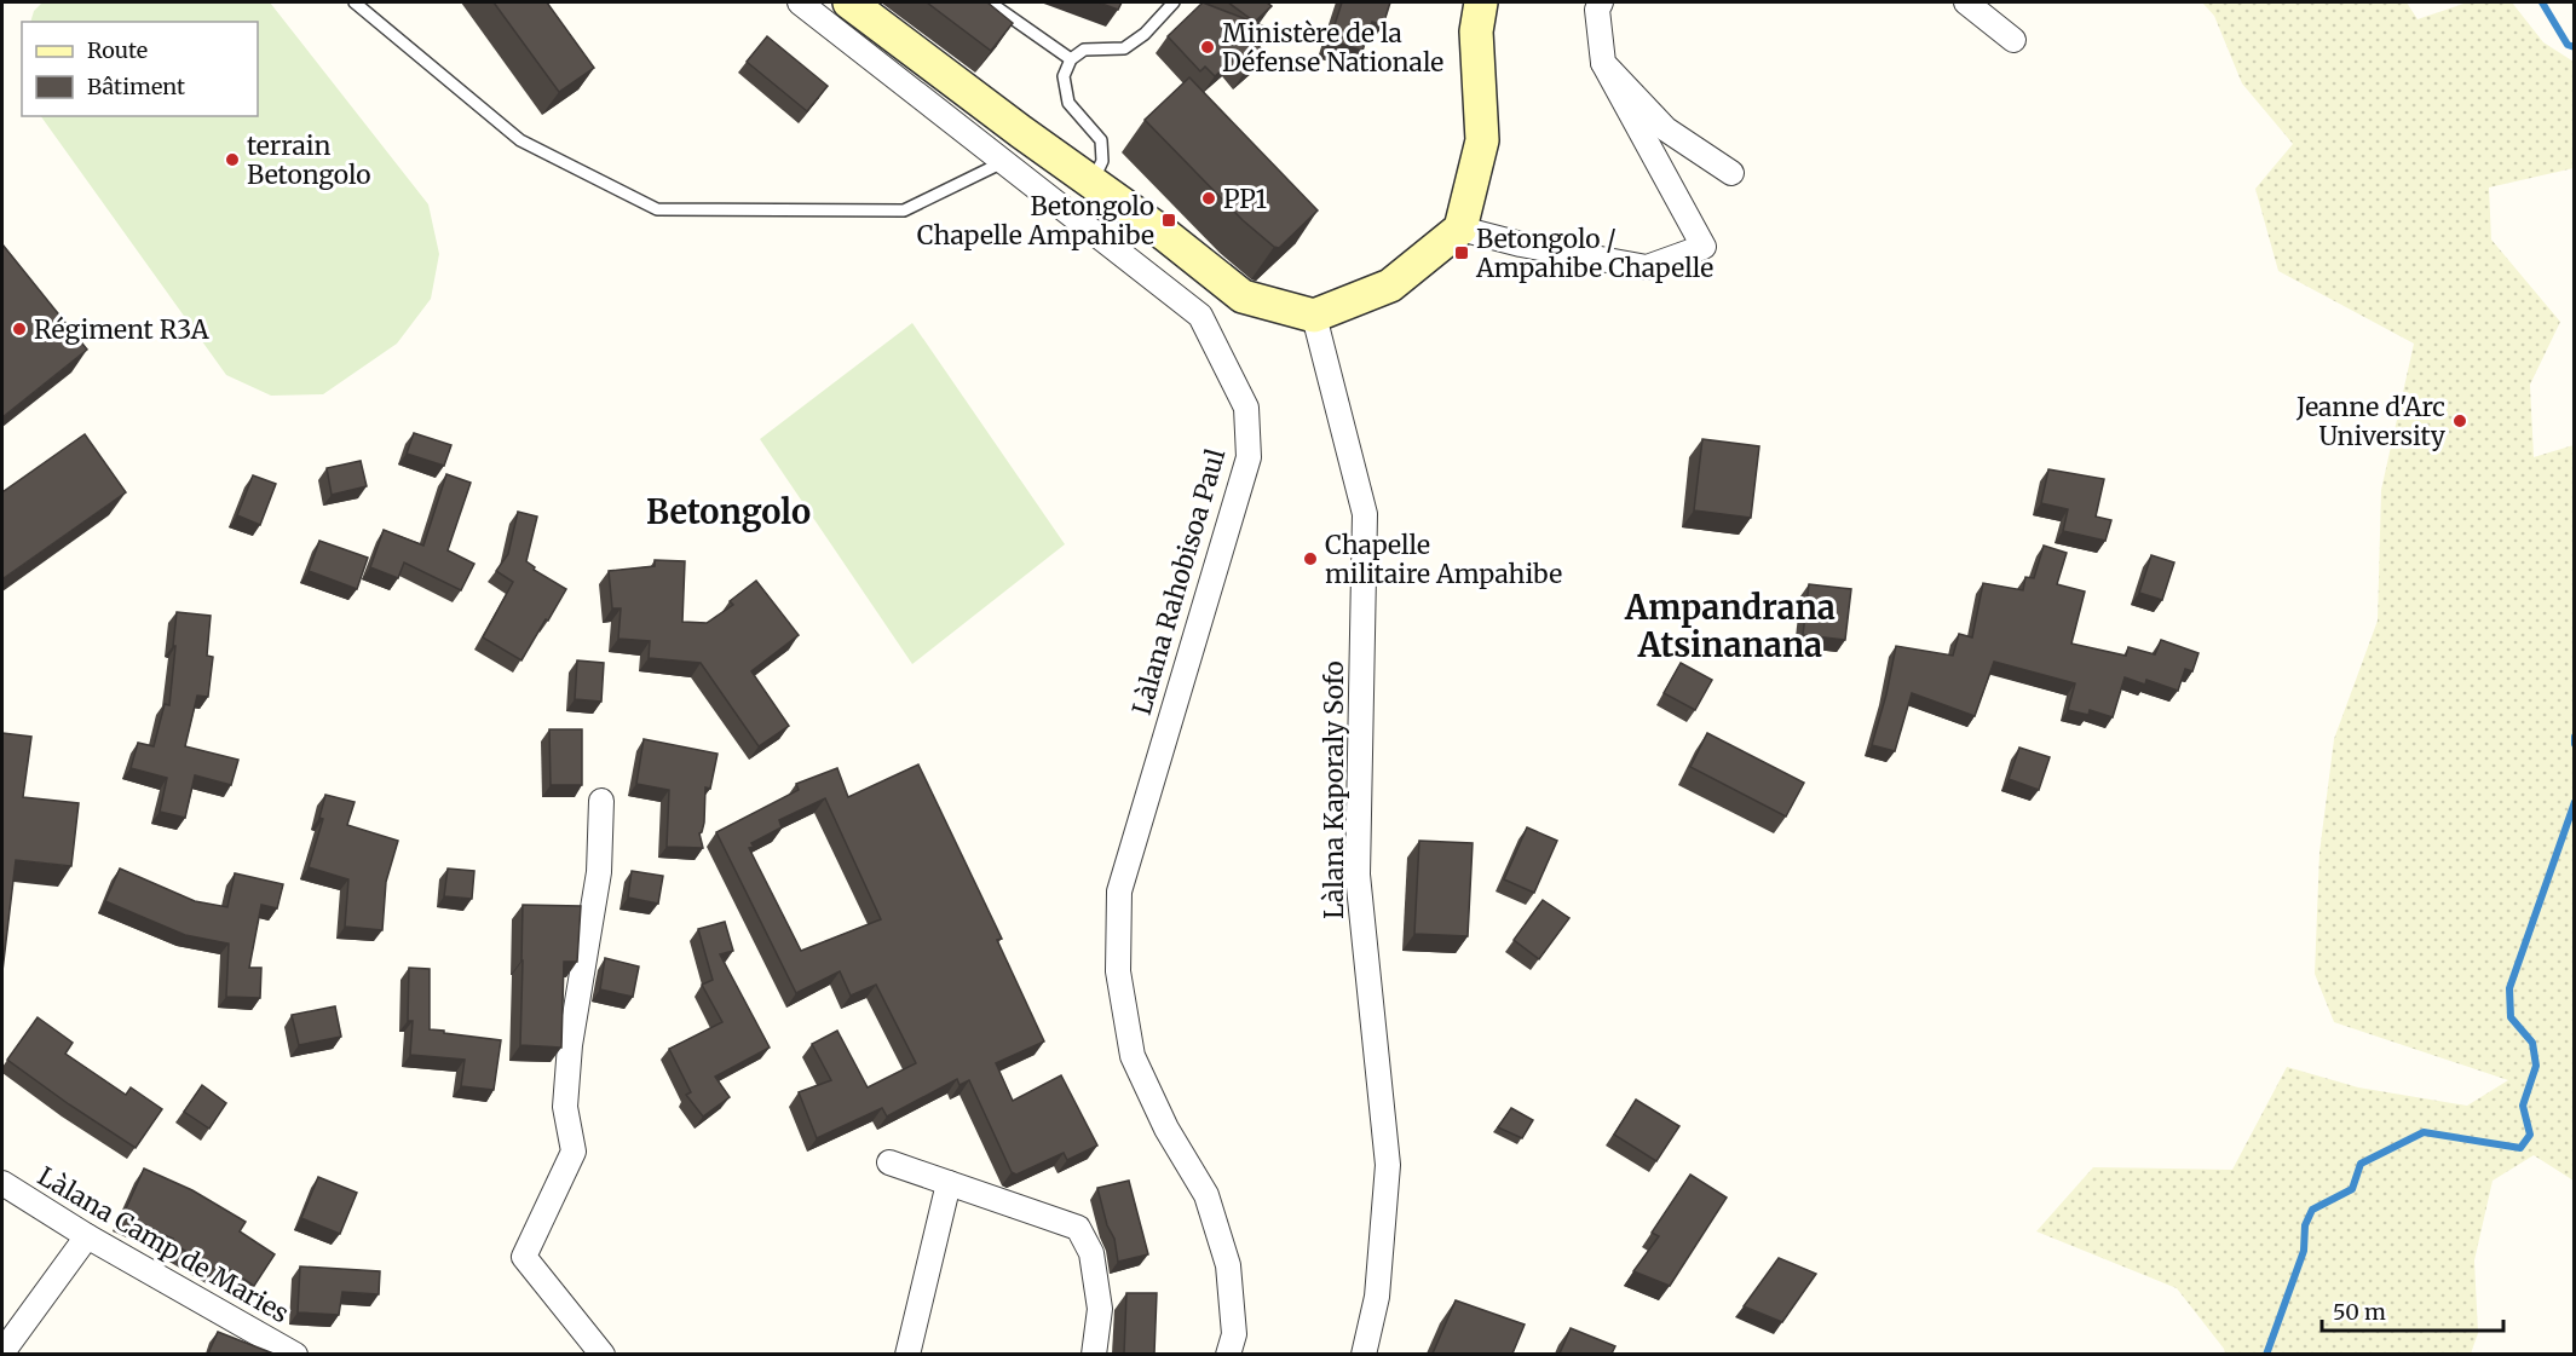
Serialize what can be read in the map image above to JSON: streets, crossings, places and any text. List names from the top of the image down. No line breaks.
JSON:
{"streets":{"street":["Làlana Rahobisoa Paul","Làlana Kaporaly Sofo","Làlana Camp de Maries"]},"districts":["Betongolo","Ampandrana Atsinanana"],"places":{"other":["Ministère de la Défense Nationale","terrain Betongolo","PP1","Régiment R3A","Jeanne d'Arc University","Chapelle militaire Ampahibe"],"transit":["Betongolo Chapelle Ampahibe","Betongolo / Ampahibe Chapelle"]},"legend":["Route","Bâtiment"],"scale_bar":"50 m"}
